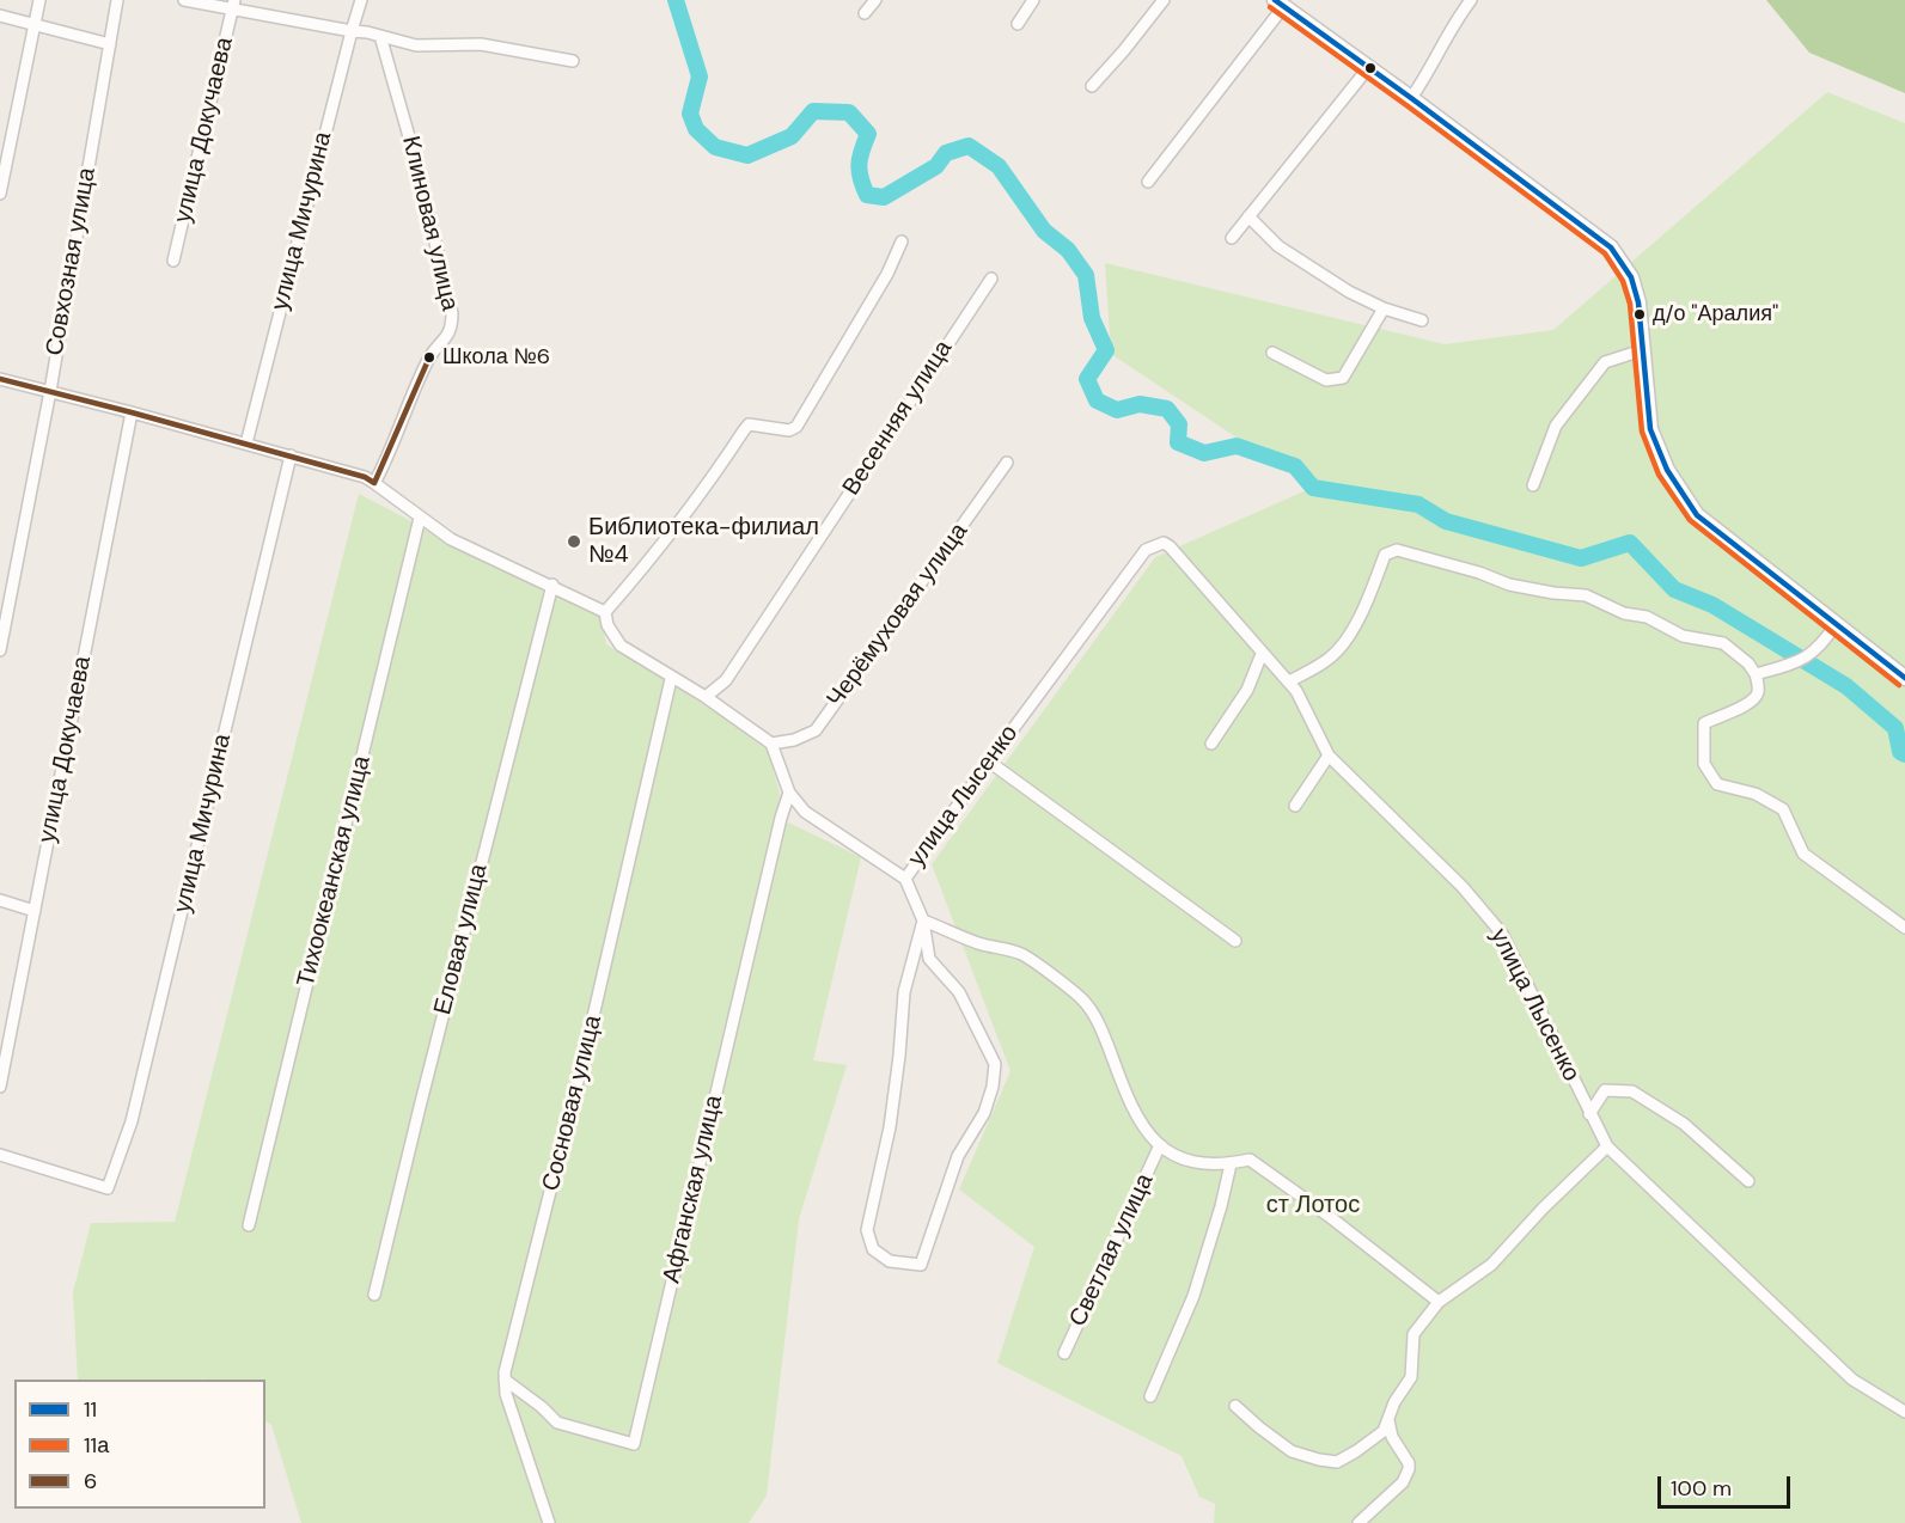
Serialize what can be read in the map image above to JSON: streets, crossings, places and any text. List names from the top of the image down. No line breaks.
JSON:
{"streets":{"street":["улица Докучаева","улица Мичурина","Клиновая улица","Совхозная улица","Весенняя улица","Черёмуховая улица","улица Лысенко","Тихоокеанская улица","Еловая улица","Сосновая улица","Афганская улица","Светлая улица"]},"crossings":[["Черёмуховая улица","улица Лысенко"],["улица Лысенко","Афганская улица"],["Сосновая улица","Афганская улица"]],"parks":["ст Лотос"],"places":["д/о \"Аралия\"","Школа №6","Библиотека-филиал №4"],"lines":["transit line 11","transit line 11а","transit line 6"],"legend":["11","11а","6"],"scale_bar":"100 m"}
